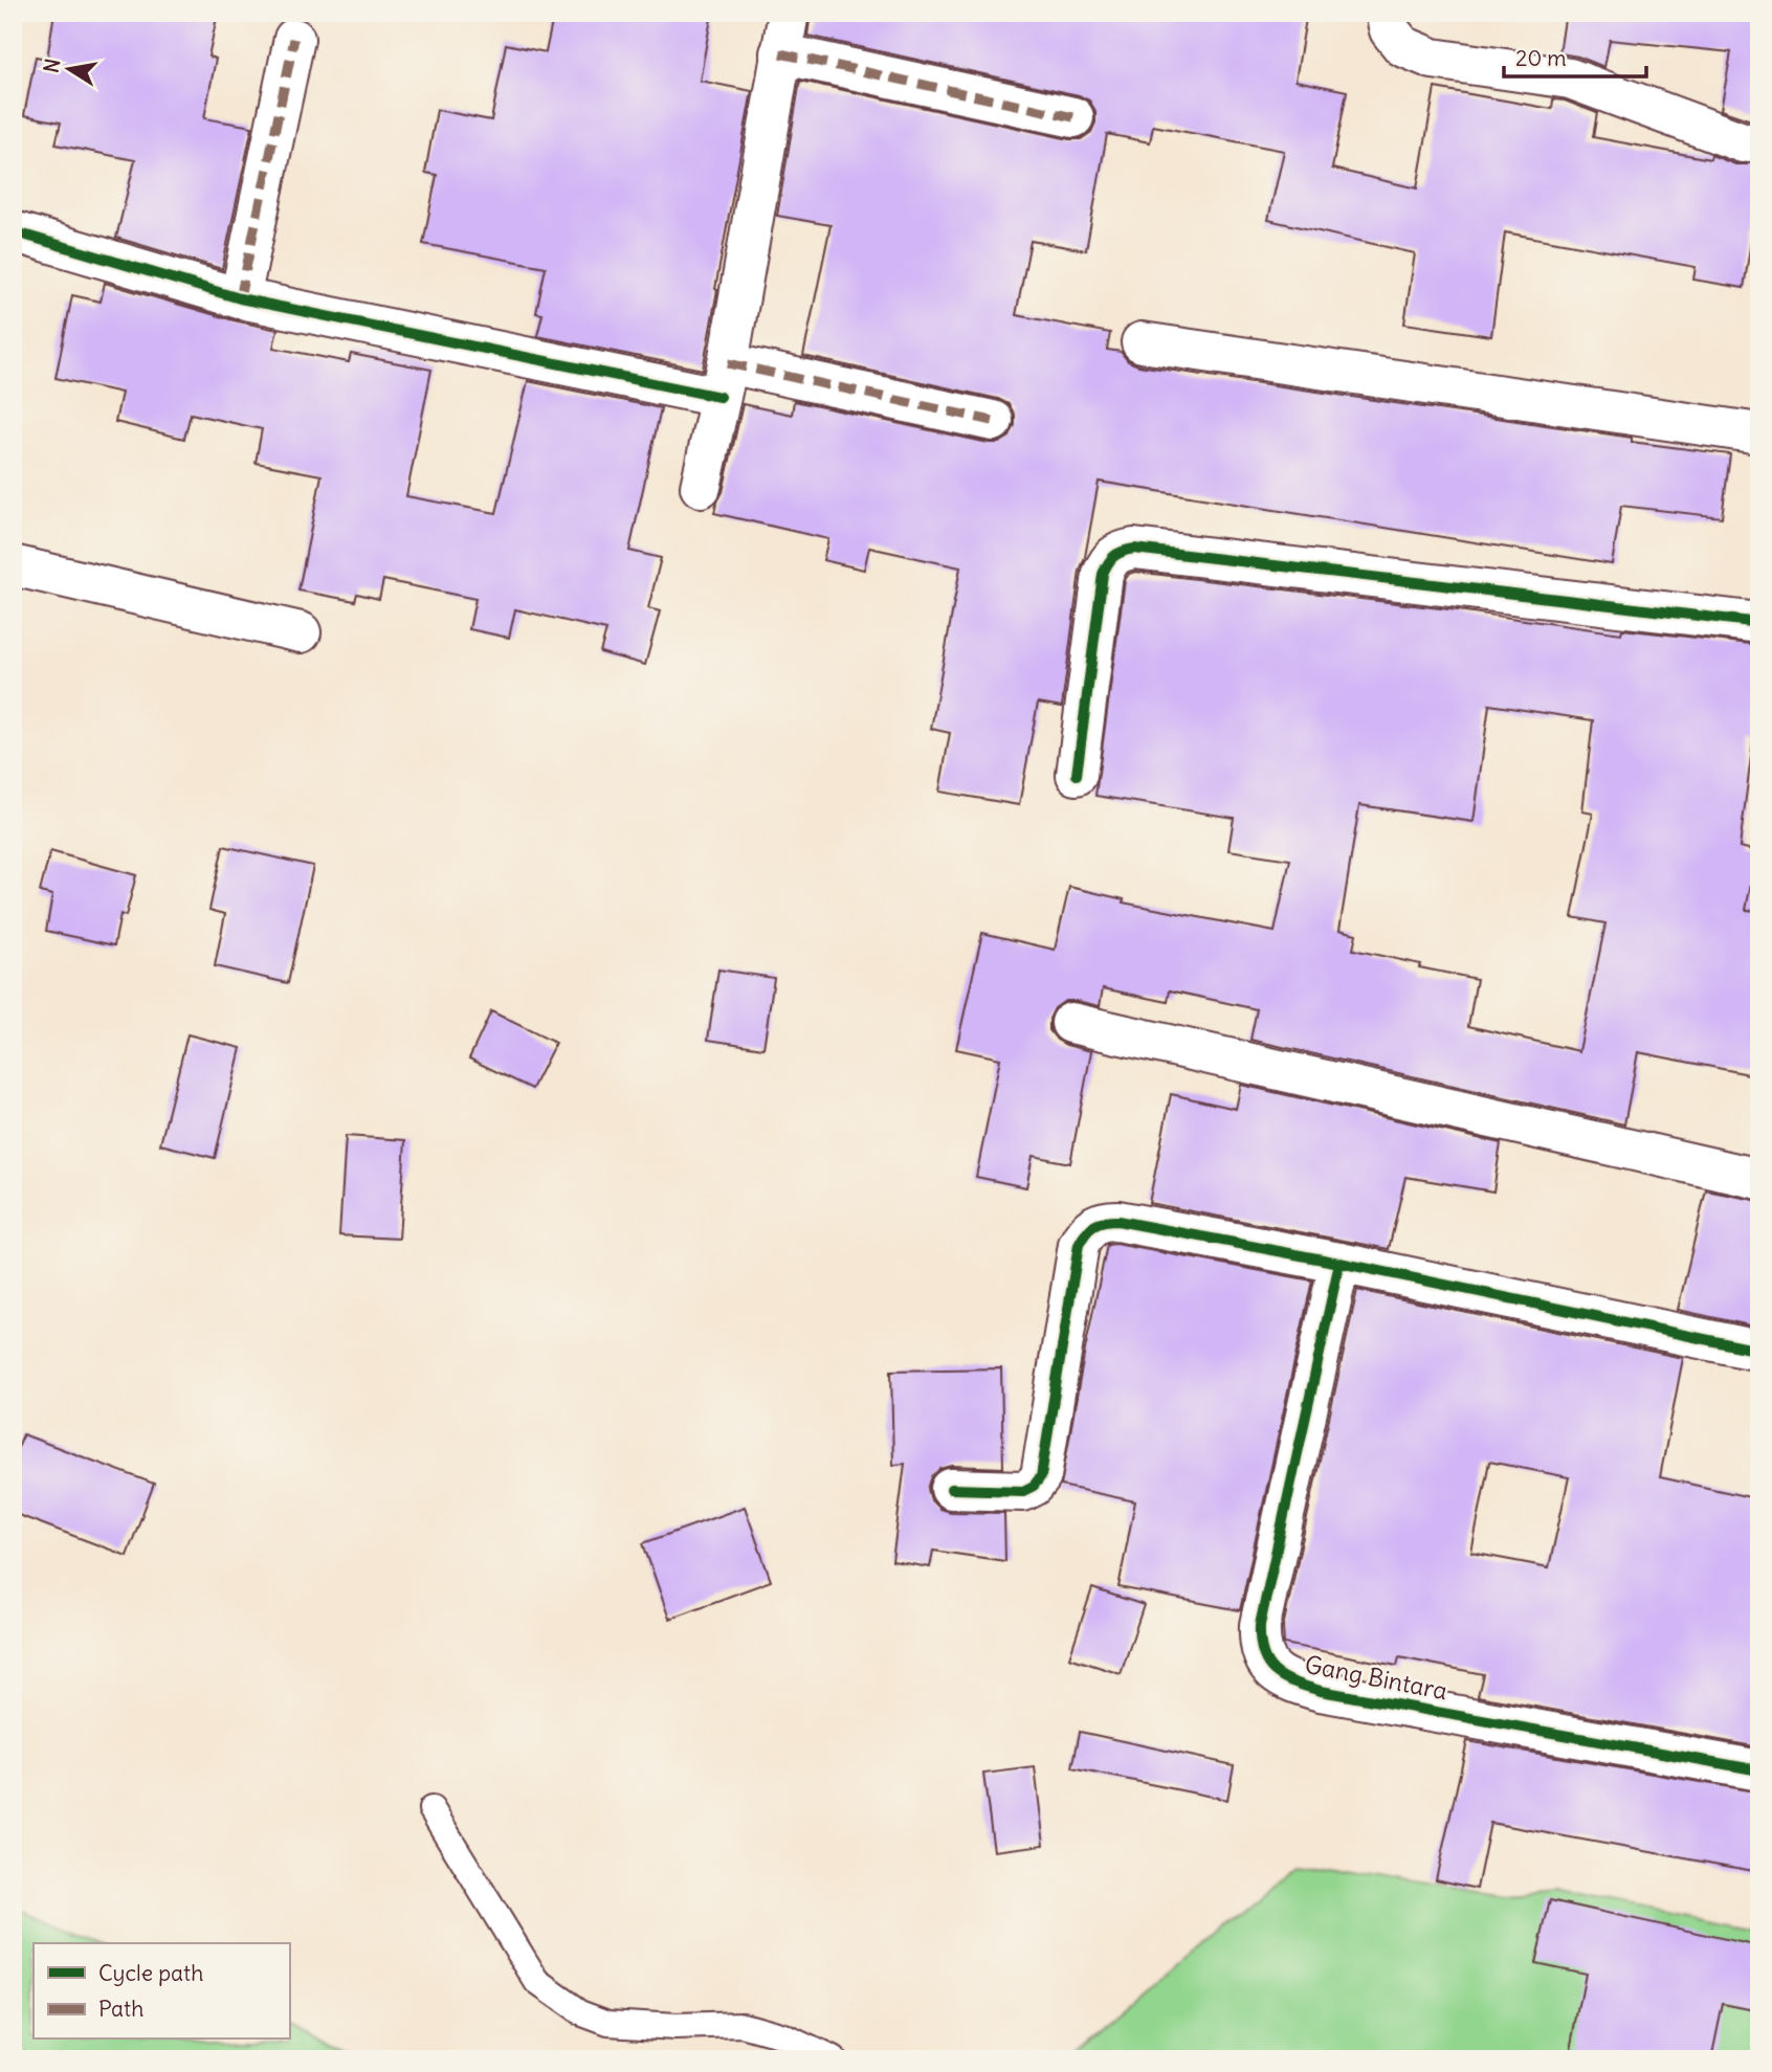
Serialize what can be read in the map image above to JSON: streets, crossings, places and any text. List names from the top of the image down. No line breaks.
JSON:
{"streets":{"street":["Gang Bintara"]},"legend":["Cycle path","Path"],"scale_bar":"20 m","north":"left"}
